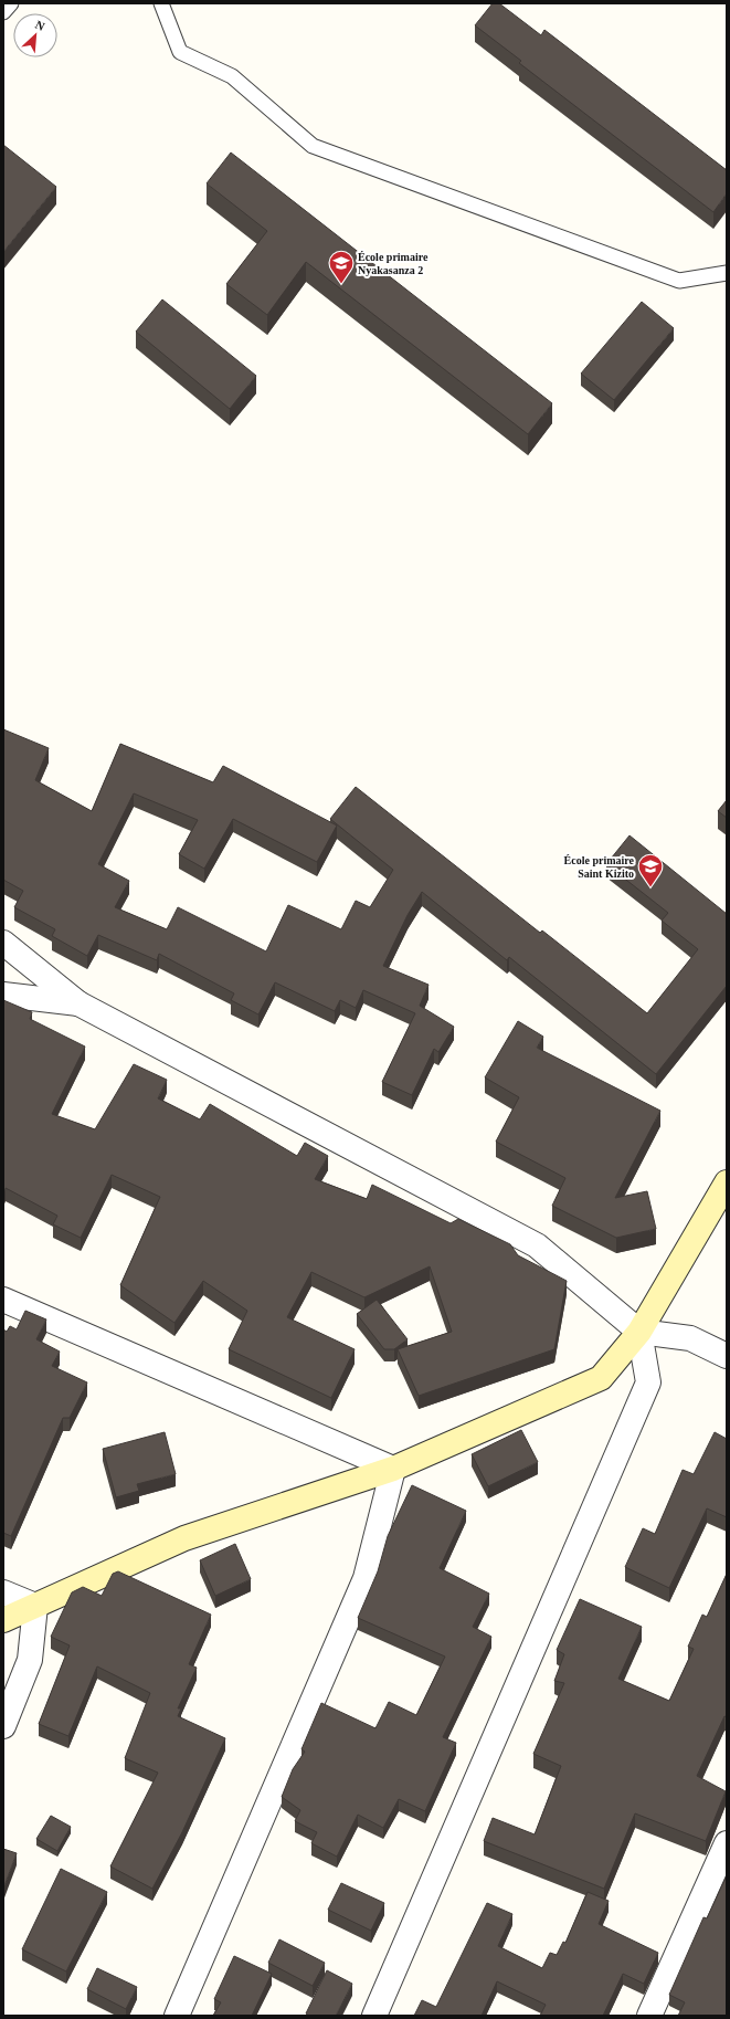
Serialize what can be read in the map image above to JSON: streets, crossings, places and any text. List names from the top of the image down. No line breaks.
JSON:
{"places":{"school or university":["École primaire Nyakasanza 2","École primaire Saint Kizito"]},"north":"top right"}
